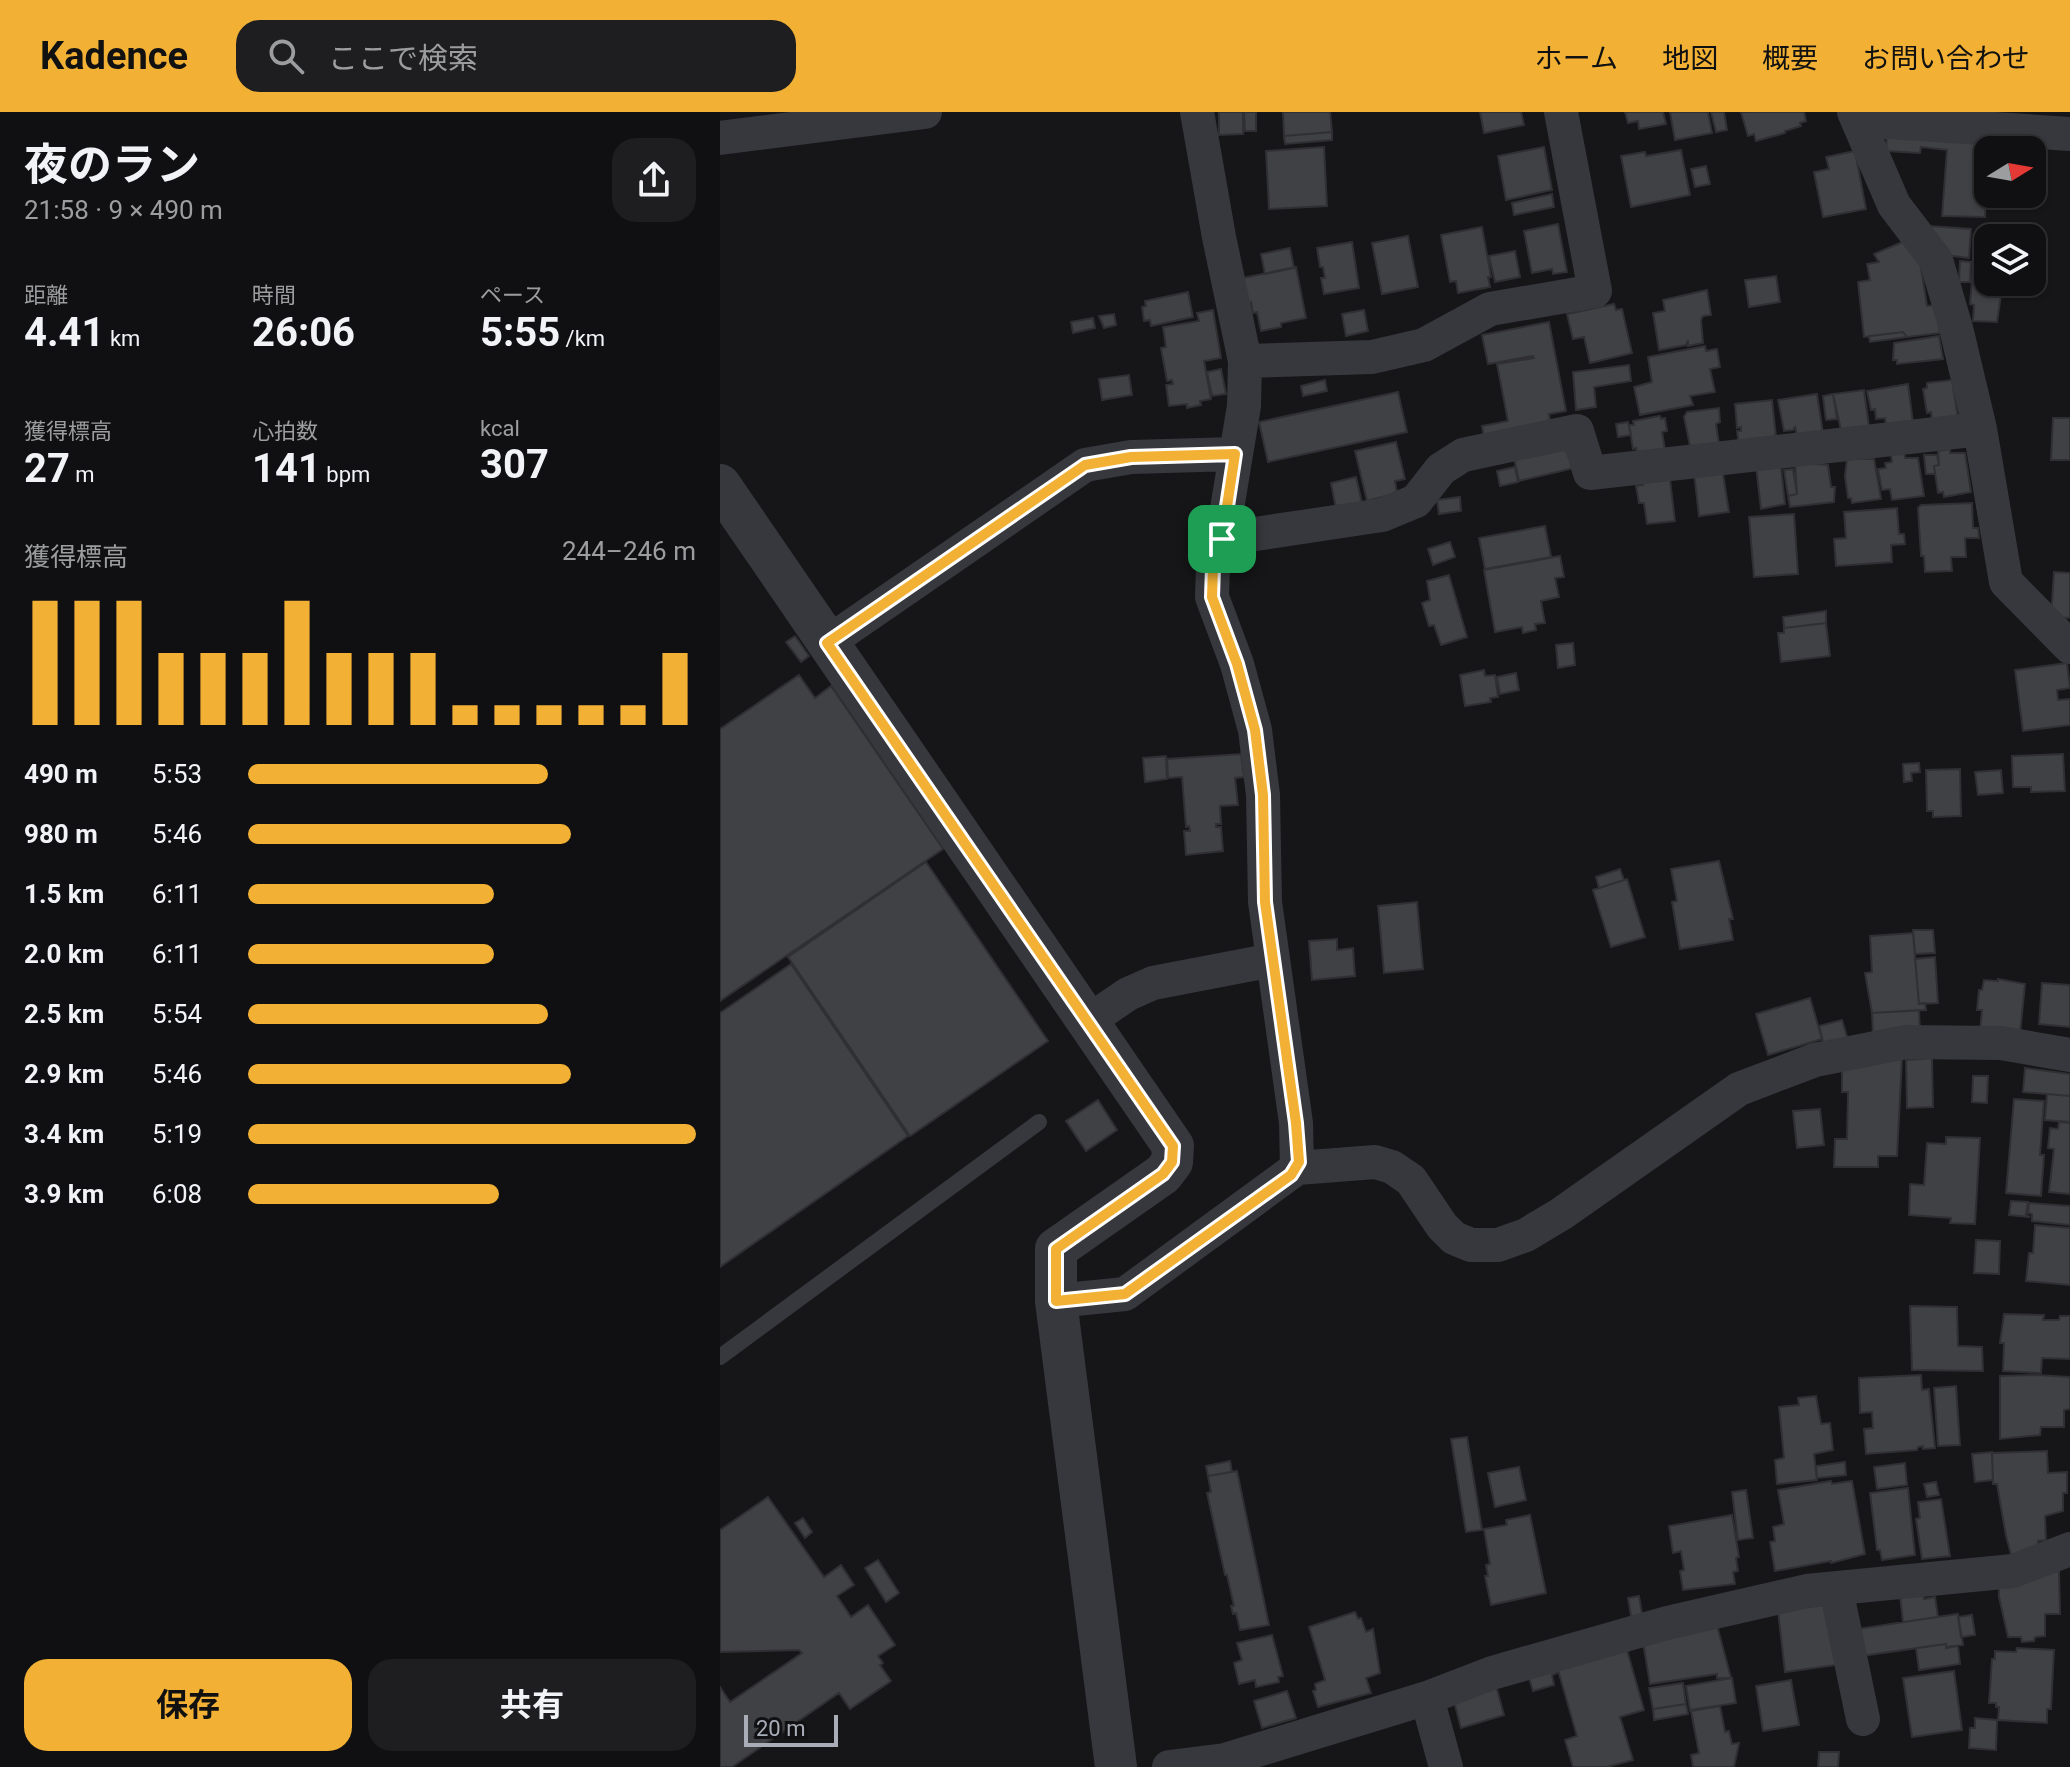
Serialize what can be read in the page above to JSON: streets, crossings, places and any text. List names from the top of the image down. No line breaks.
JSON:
{"scale_bar":"20 m","north":"right","page":{"header":"Kadence","search":"ここで検索","nav":["ホーム","地図","概要","お問い合わせ"],"heading":["夜のラン","21:58 · 9 × 490 m"],"stats":[["距離","4.41 km"],["時間","26:06"],["ペース","5:55 /km"],["獲得標高","27 m"],["心拍数","141 bpm"],["kcal","307"]],"chart":["獲得標高","244–246 m"],"list":[{"name":"490 m","note":"5:53"},{"name":"980 m","note":"5:46"},{"name":"1.5 km","note":"6:11"},{"name":"2.0 km","note":"6:11"},{"name":"2.5 km","note":"5:54"},{"name":"2.9 km","note":"5:46"},{"name":"3.4 km","note":"5:19"},{"name":"3.9 km","note":"6:08"}],"buttons":["保存","共有"],"scale":"20 m"}}
